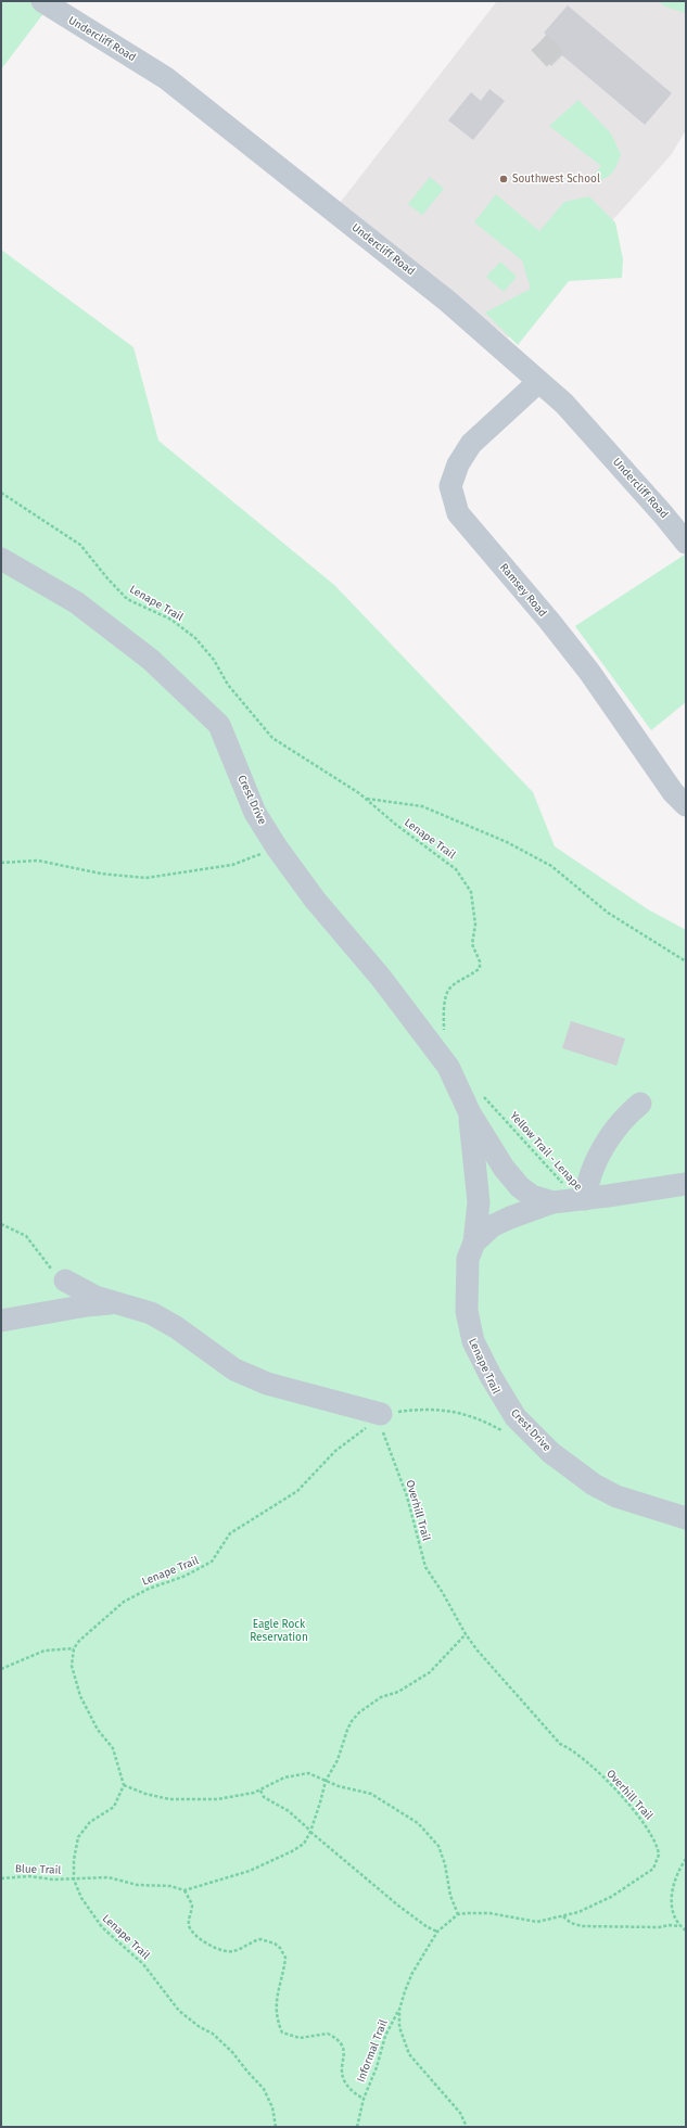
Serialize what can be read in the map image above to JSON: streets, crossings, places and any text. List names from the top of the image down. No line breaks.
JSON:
{"streets":{"street":["Undercliff Road","Ramsey Road","Crest Drive"],"path":["Lenape Trail","Yellow Trail - Lenape","Overhill Trail","Blue Trail","Informal Trail"]},"crossings":[["Undercliff Road","Ramsey Road"],["Lenape Trail","Crest Drive"],["Lenape Trail","Overhill Trail"],["Lenape Trail","Blue Trail"],["Crest Drive","Yellow Trail - Lenape"],["Blue Trail","Informal Trail"]],"parks":["Eagle Rock Reservation"],"places":["Southwest School"]}
